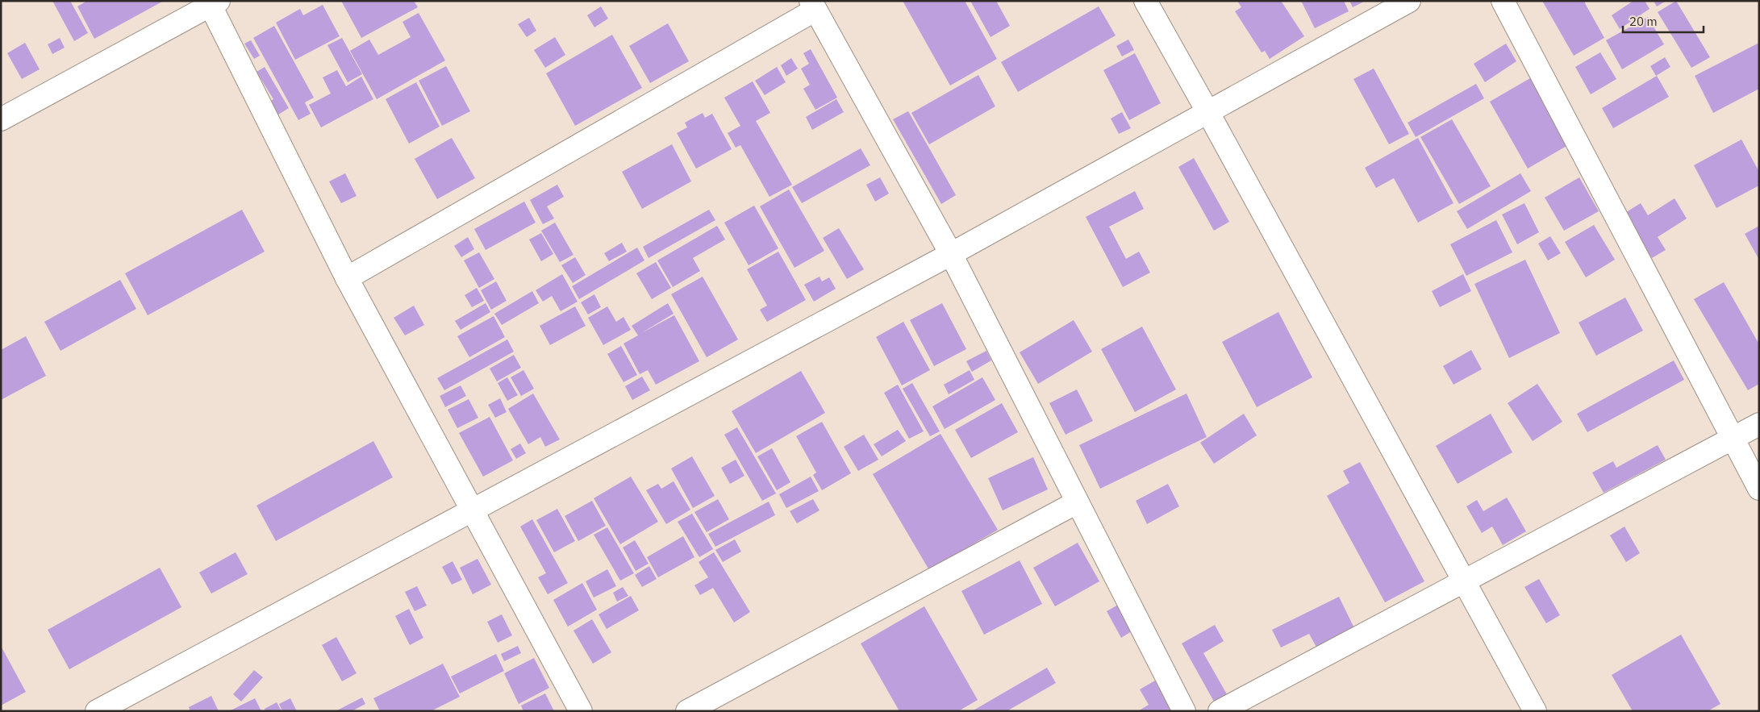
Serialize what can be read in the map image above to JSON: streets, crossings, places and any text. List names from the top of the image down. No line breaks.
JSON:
{"scale_bar":"20 m"}
